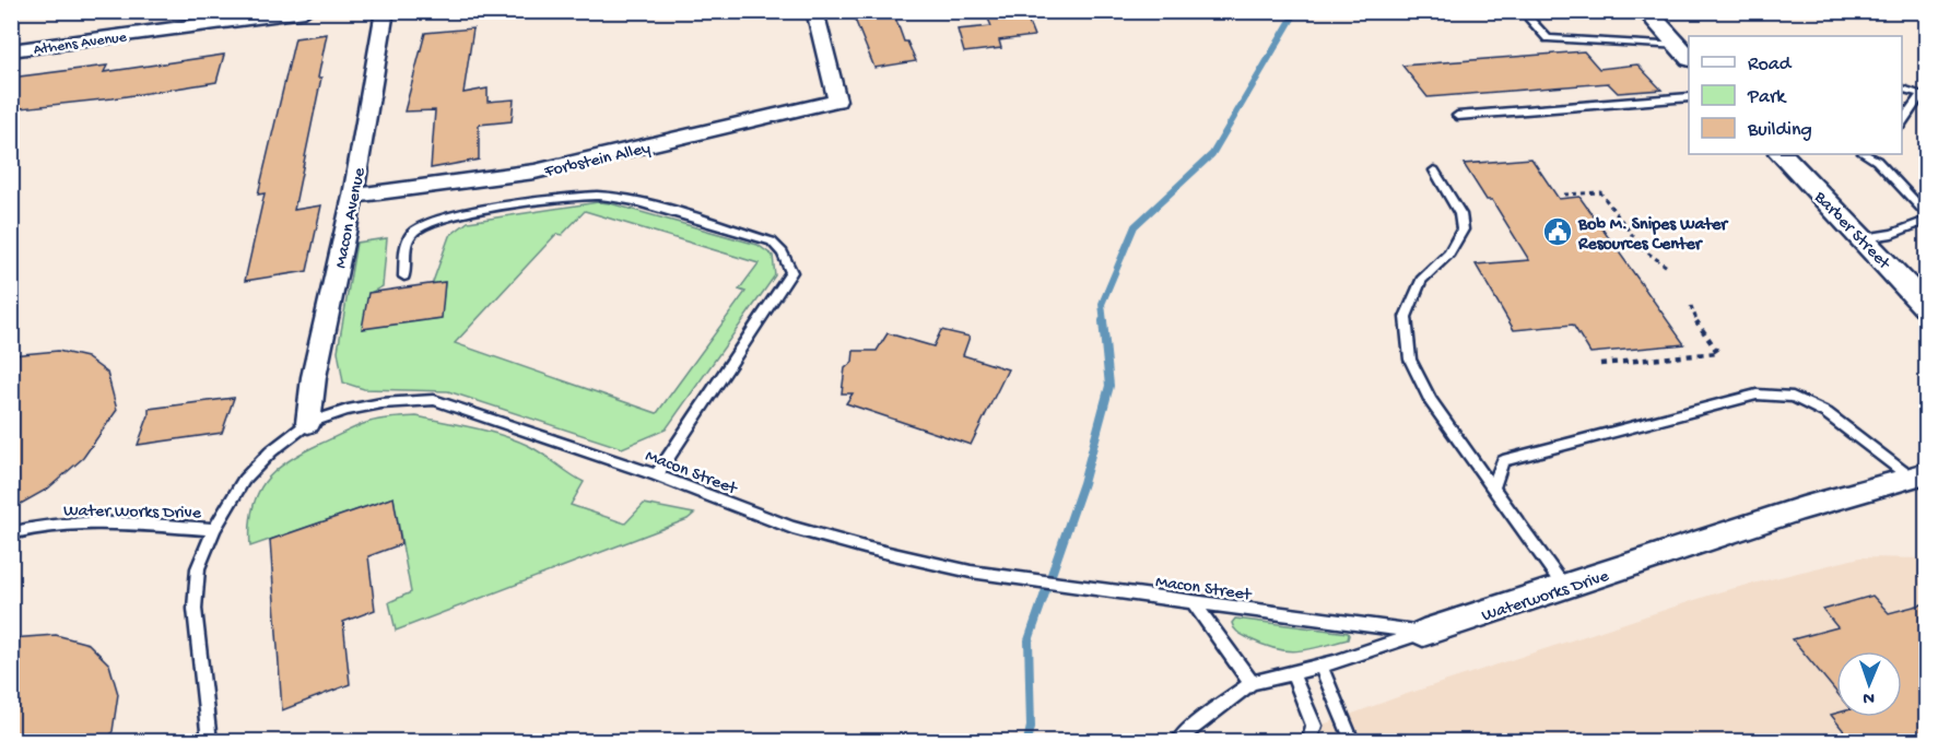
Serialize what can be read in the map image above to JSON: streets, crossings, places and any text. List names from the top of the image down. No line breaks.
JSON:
{"streets":{"street":["Athens Avenue","Forbstein Alley","Macon Avenue","Barber Street","Waterworks Drive"],"lane":["Macon Street","Water Works Drive"]},"crossings":[["Forbstein Alley","Macon Avenue"],["Macon Avenue","Macon Street"],["Macon Street","Water Works Drive"],["Macon Street","Waterworks Drive"]],"places":{"public building":["Bob M. Snipes Water Resources Center"]},"legend":["Road","Park","Building"],"north":"bottom"}
